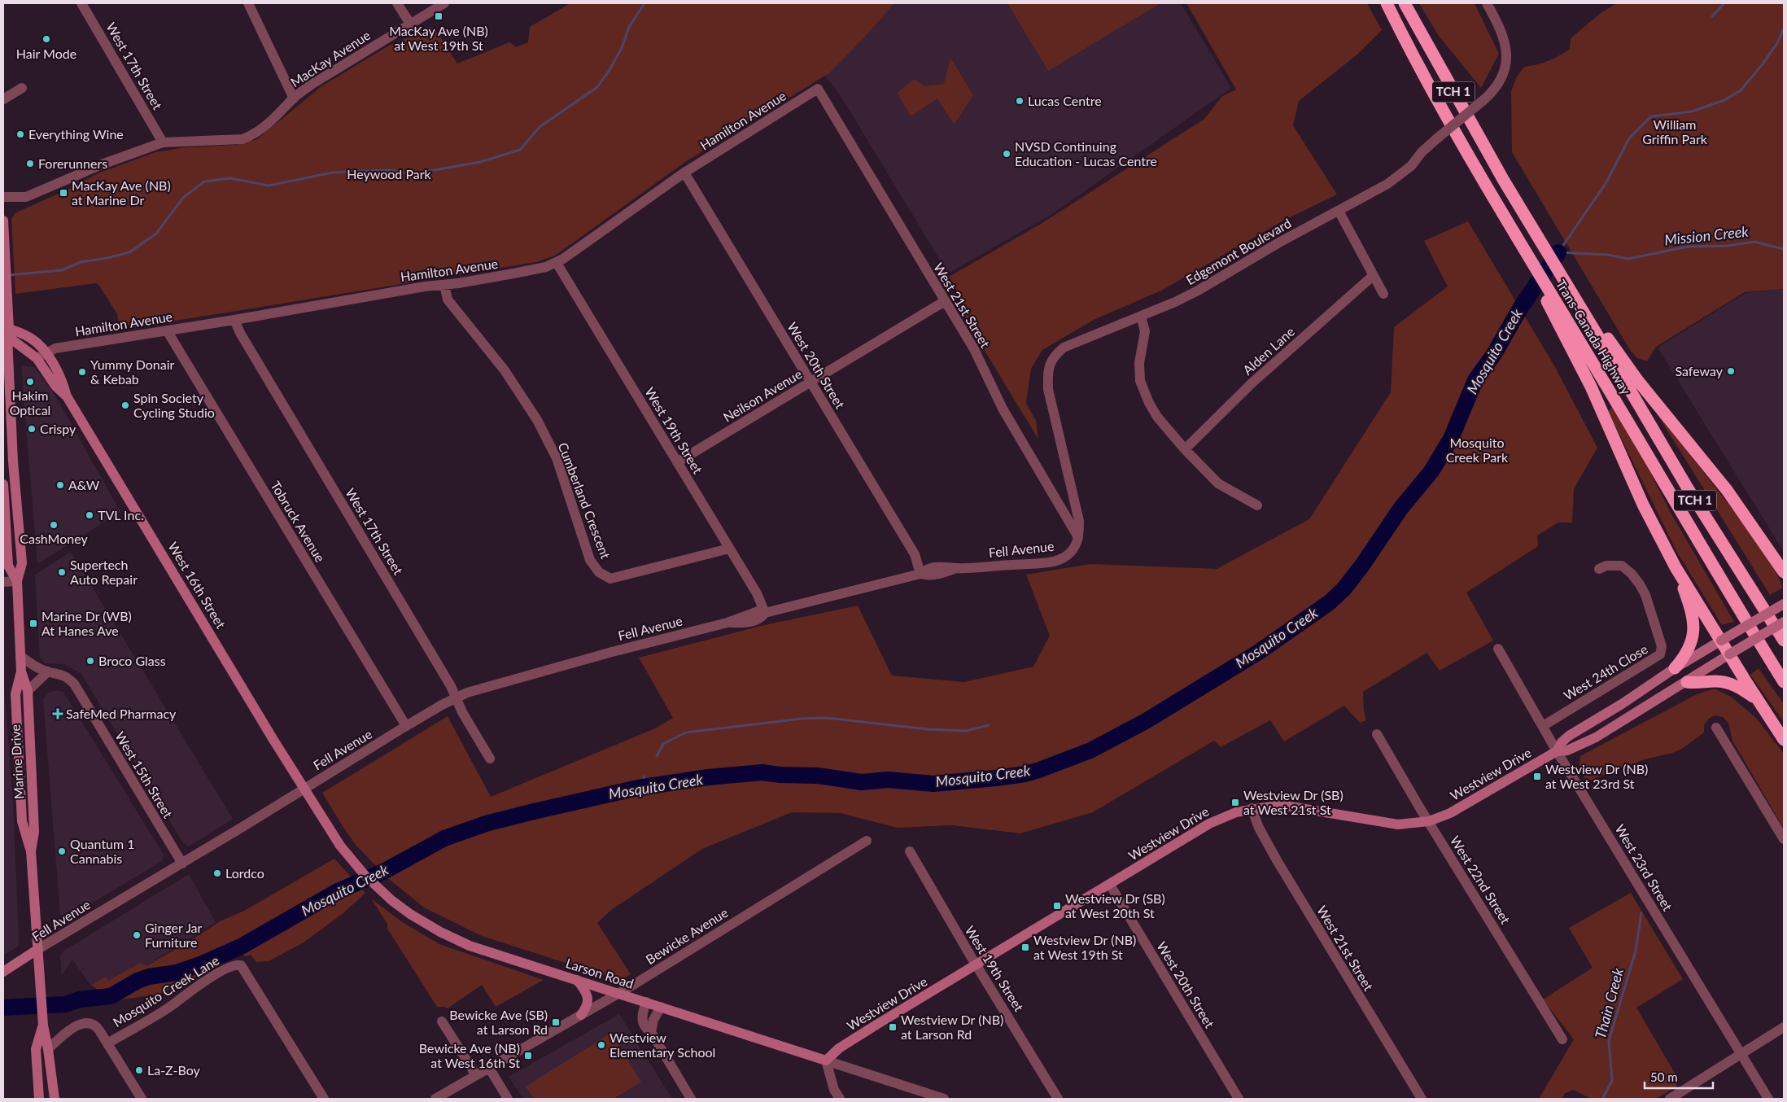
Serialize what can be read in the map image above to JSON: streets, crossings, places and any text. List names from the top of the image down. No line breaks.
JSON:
{"streets":{"highway":["TCH 1","Trans-Canada Highway"],"main road":["Fell Avenue","West 16th Street","Marine Drive","Westview Drive","Larson Road"],"street":["MacKay Avenue","West 17th Street","Hamilton Avenue","Edgemont Boulevard","West 21st Street","Alden Lane","West 20th Street","Neilson Avenue","West 19th Street","Cumberland Crescent","Tobruck Avenue","West 24th Close","West 15th Street","West 23rd Street","West 22nd Street","Bewicke Avenue","Mosquito Creek Lane"]},"crossings":[["MacKay Avenue","West 17th Street"],["West 17th Street","Hamilton Avenue"],["West 17th Street","Fell Avenue"],["Hamilton Avenue","West 21st Street"],["Hamilton Avenue","West 20th Street"],["Hamilton Avenue","West 19th Street"],["Hamilton Avenue","Cumberland Crescent"],["Hamilton Avenue","Tobruck Avenue"],["Hamilton Avenue","West 16th Street"],["Edgemont Boulevard","West 21st Street"],["Edgemont Boulevard","Fell Avenue"],["West 21st Street","Neilson Avenue"],["West 21st Street","Fell Avenue"],["West 21st Street","Westview Drive"],["West 20th Street","Neilson Avenue"],["West 20th Street","Fell Avenue"],["West 20th Street","Westview Drive"],["Neilson Avenue","West 19th Street"],["West 19th Street","Cumberland Crescent"],["West 19th Street","Fell Avenue"],["West 19th Street","Westview Drive"],["Tobruck Avenue","Fell Avenue"],["Fell Avenue","West 16th Street"],["Fell Avenue","Marine Drive"],["Fell Avenue","West 15th Street"],["Fell Avenue","Larson Road"],["West 16th Street","Marine Drive"],["West 16th Street","Larson Road"],["West 24th Close","West 23rd Street"],["Marine Drive","West 15th Street"],["Marine Drive","Mosquito Creek Lane"],["Westview Drive","West 23rd Street"],["Westview Drive","West 22nd Street"],["Westview Drive","Larson Road"],["Bewicke Avenue","Larson Road"]],"water":["Mission Creek","Mosquito Creek","Thain Creek"],"parks":["William Griffin Park","Heywood Park","Mosquito Creek Park"],"places":{"transit":["MacKay Ave (NB) at West 19th St","MacKay Ave (NB) at Marine Dr","Marine Dr (WB) At Hanes Ave","Westview Dr (NB) at West 23rd St","Westview Dr (SB) at West 21st St","Westview Dr (SB) at West 20th St","Westview Dr (NB) at West 19th St","Bewicke Ave (SB) at Larson Rd","Westview Dr (NB) at Larson Rd","Bewicke Ave (NB) at West 16th St"],"other":["Hair Mode","Lucas Centre","Everything Wine","NVSD Continuing Education - Lucas Centre","Forerunners","Safeway","Yummy Donair & Kebab","Hakim Optical","Spin Society Cycling Studio","Crispy","A&W","TVL Inc.","CashMoney","Supertech Auto Repair","Broco Glass","Quantum 1 Cannabis","Lordco","Ginger Jar Furniture","Westview Elementary School","La-Z-Boy"],"health":["SafeMed Pharmacy"]},"scale_bar":"50 m"}
